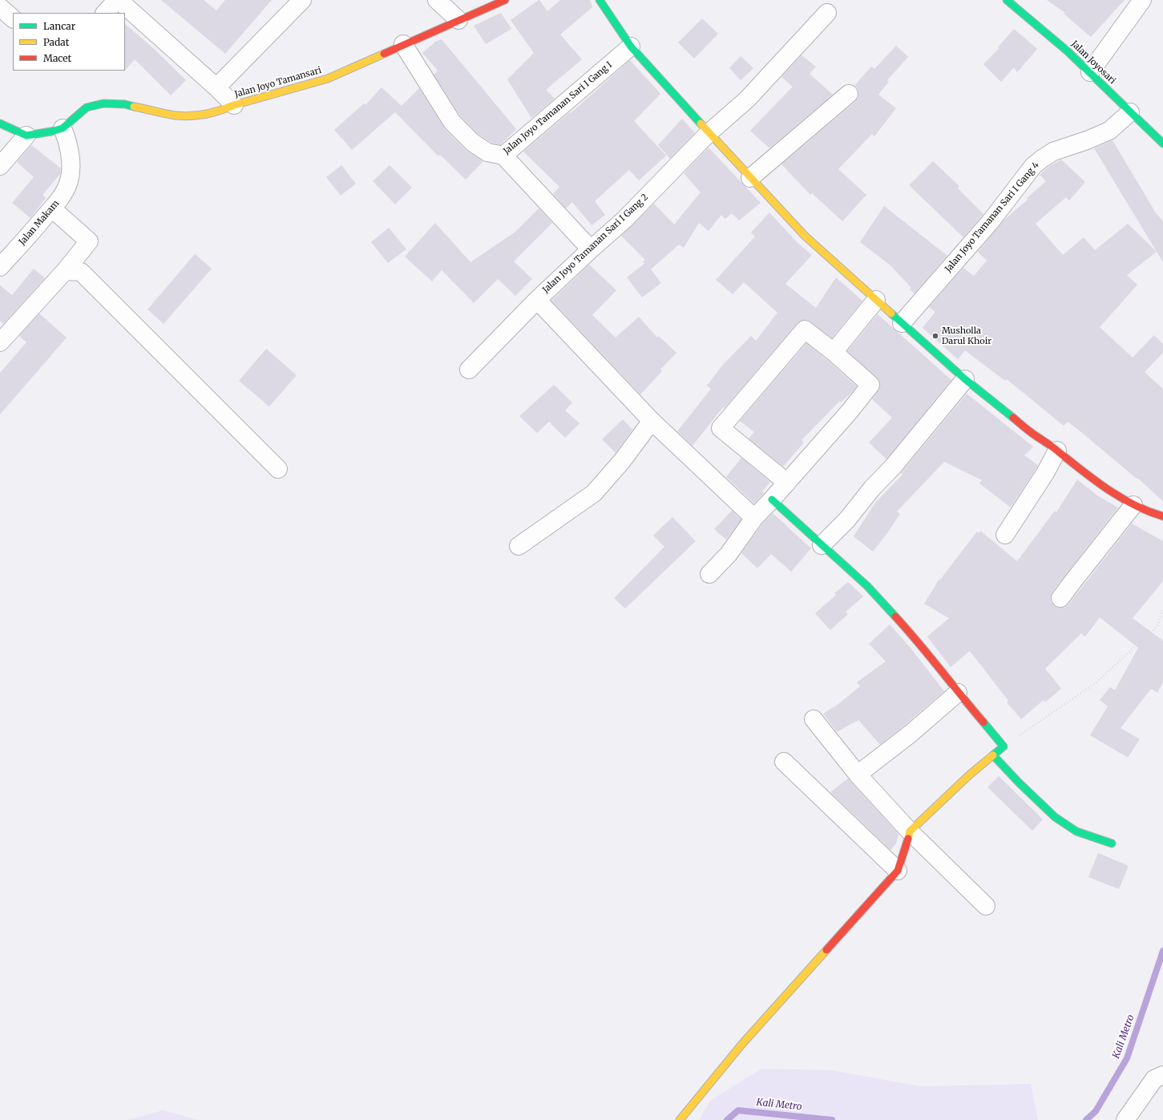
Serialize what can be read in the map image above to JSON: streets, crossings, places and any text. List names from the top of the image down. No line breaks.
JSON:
{"streets":{"street":["Jalan Joyosari","Jalan Joyo Tamansari","Jalan Joyo Tamanan Sari I Gang I","Jalan Joyo Tamanan Sari I Gang 4","Jalan Makam","Jalan Joyo Tamanan Sari I Gang 2"]},"crossings":[["Jalan Joyosari","Jalan Joyo Tamanan Sari I Gang 4"],["Jalan Joyo Tamansari","Jalan Joyo Tamanan Sari I Gang I"],["Jalan Joyo Tamansari","Jalan Makam"]],"water":["Kali Metro"],"places":["Musholla Darul Khoir"],"legend":["Lancar","Padat","Macet"]}
